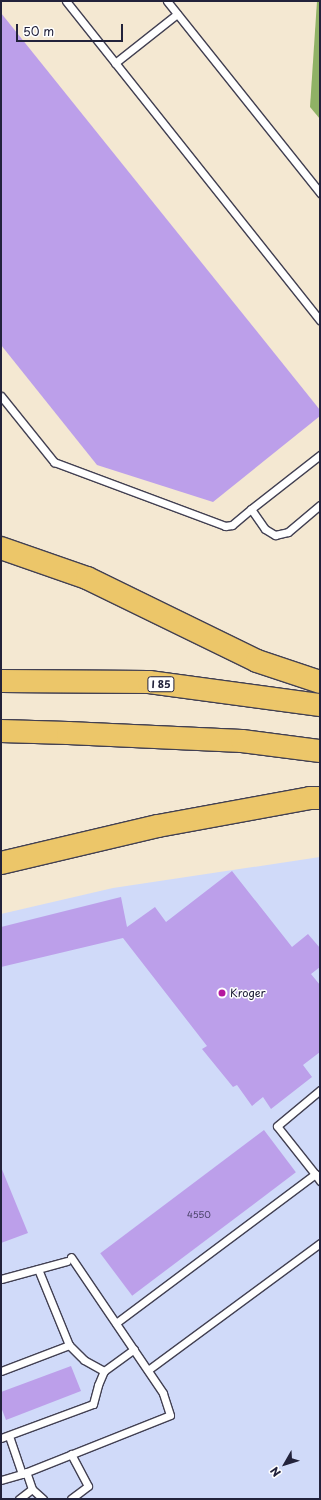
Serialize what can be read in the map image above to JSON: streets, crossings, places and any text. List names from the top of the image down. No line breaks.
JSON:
{"streets":{"highway":["I 85"]},"places":["Kroger"],"house_numbers":["4550"],"scale_bar":"50 m","north":"bottom left"}
